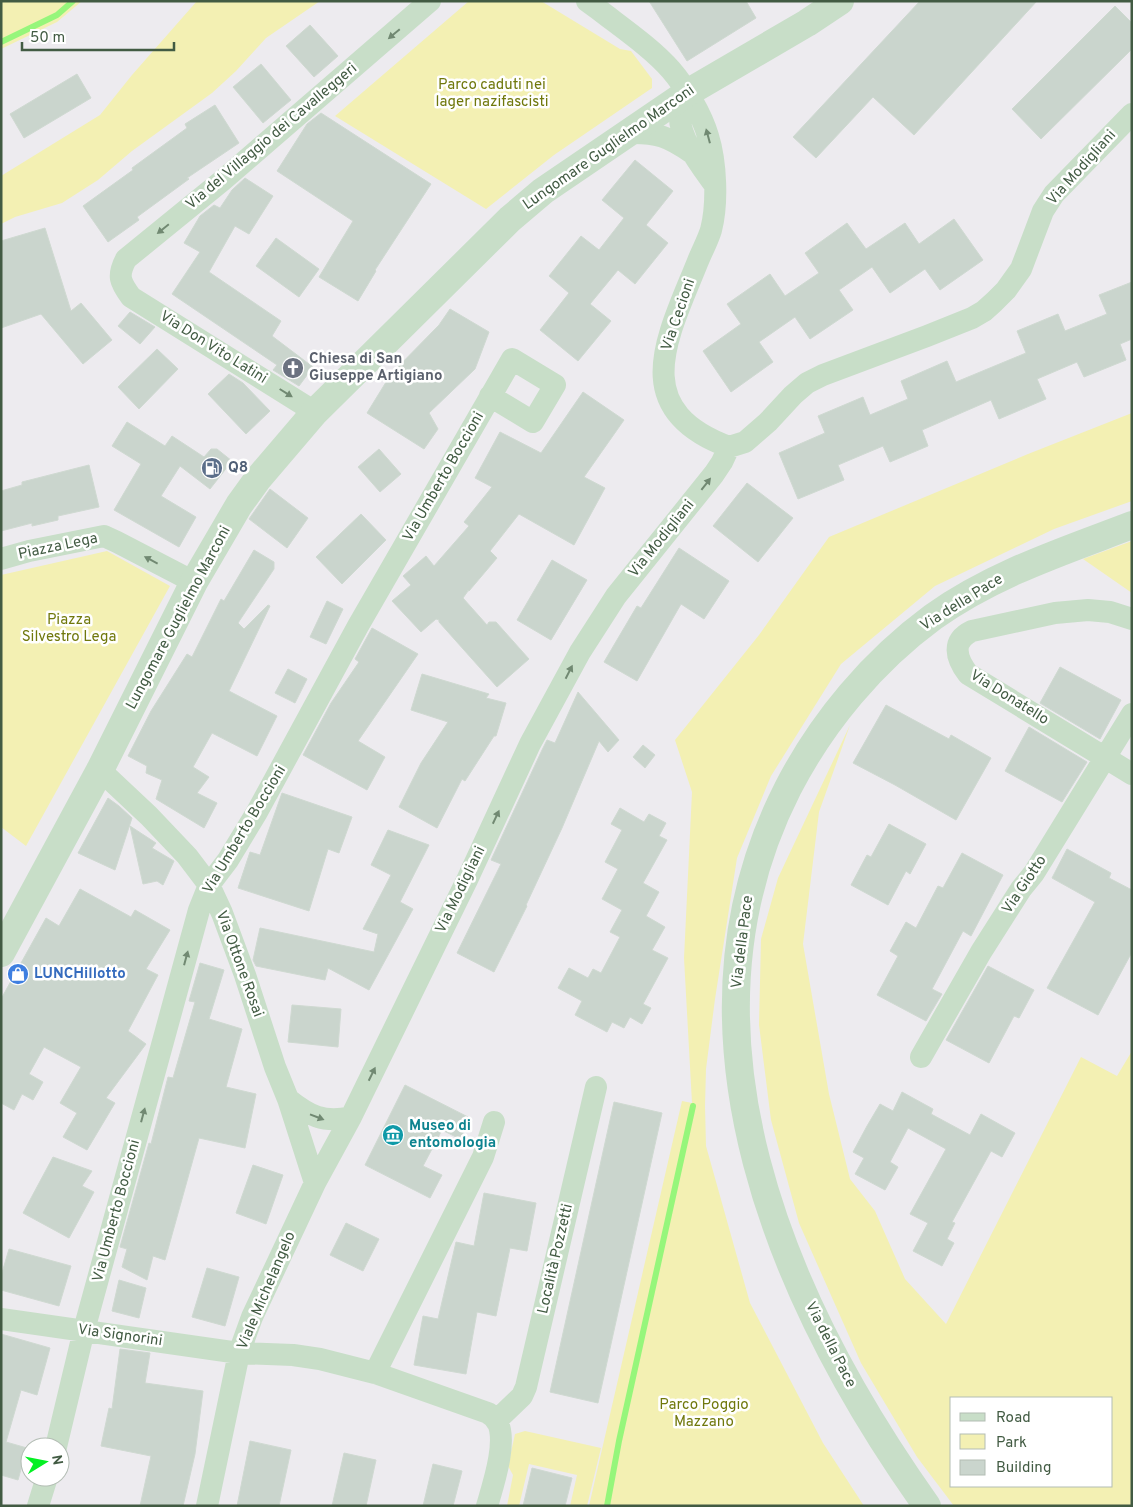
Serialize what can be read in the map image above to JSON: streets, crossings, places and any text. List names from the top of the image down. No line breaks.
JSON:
{"streets":{"street":["Via del Villaggio dei Cavalleggeri","Lungomare Guglielmo Marconi","Via Modigliani","Via Cecioni","Via Don Vito Latini","Via Umberto Boccioni","Piazza Lega","Via della Pace","Via Donatello","Via Giotto","Via Ottone Rosai","Località Pozzetti","Viale Michelangelo","Via Signorini"]},"crossings":[["Via del Villaggio dei Cavalleggeri","Via Don Vito Latini"],["Lungomare Guglielmo Marconi","Via Cecioni"],["Lungomare Guglielmo Marconi","Via Don Vito Latini"],["Lungomare Guglielmo Marconi","Piazza Lega"],["Lungomare Guglielmo Marconi","Via Ottone Rosai"],["Via Modigliani","Via Cecioni"],["Via Modigliani","Viale Michelangelo"],["Via Umberto Boccioni","Via Ottone Rosai"],["Via Umberto Boccioni","Via Signorini"],["Via Donatello","Via Giotto"],["Via Ottone Rosai","Viale Michelangelo"],["Viale Michelangelo","Via Signorini"]],"one_way":["Via del Villaggio dei Cavalleggeri","Via Modigliani","Via Don Vito Latini","Via Umberto Boccioni","Piazza Lega"],"parks":["Parco caduti nei lager nazifascisti","Piazza Silvestro Lega","Parco Poggio Mazzano"],"places":{"church":["Chiesa di San Giuseppe Artigiano"],"fuel station":["Q8"],"shop":["LUNCHillotto"],"museum":["Museo di entomologia"]},"legend":["Road","Park","Building"],"scale_bar":"50 m","north":"right"}
